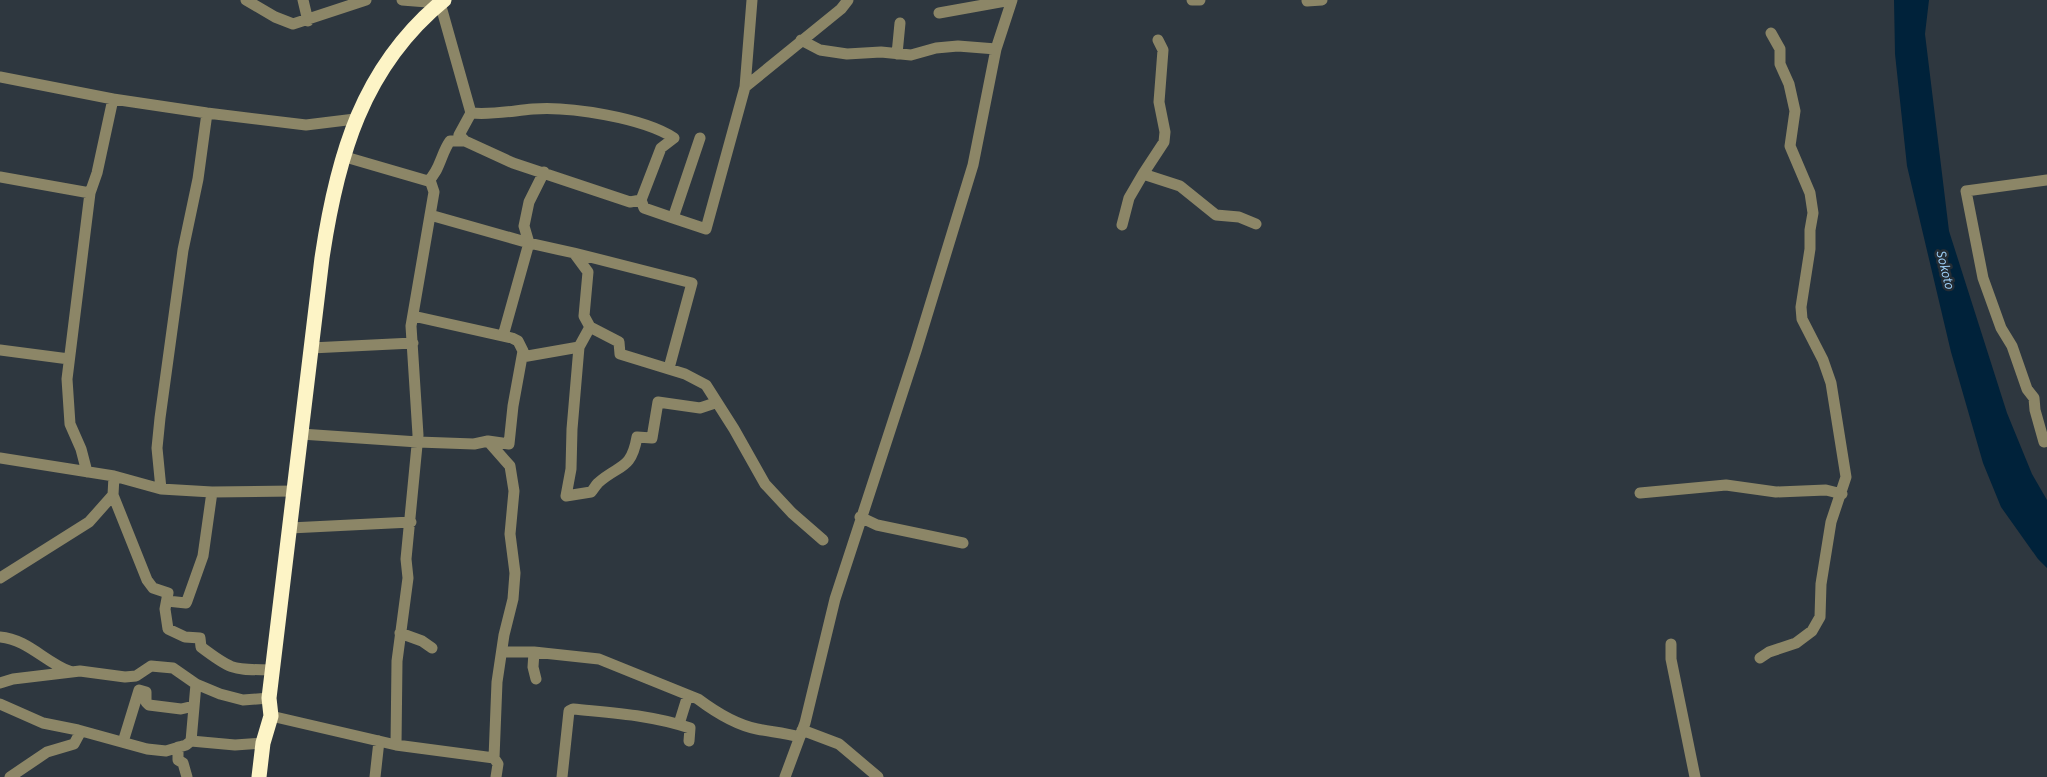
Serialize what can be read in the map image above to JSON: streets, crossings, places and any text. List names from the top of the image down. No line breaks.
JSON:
{"water":["Sokoto"]}
